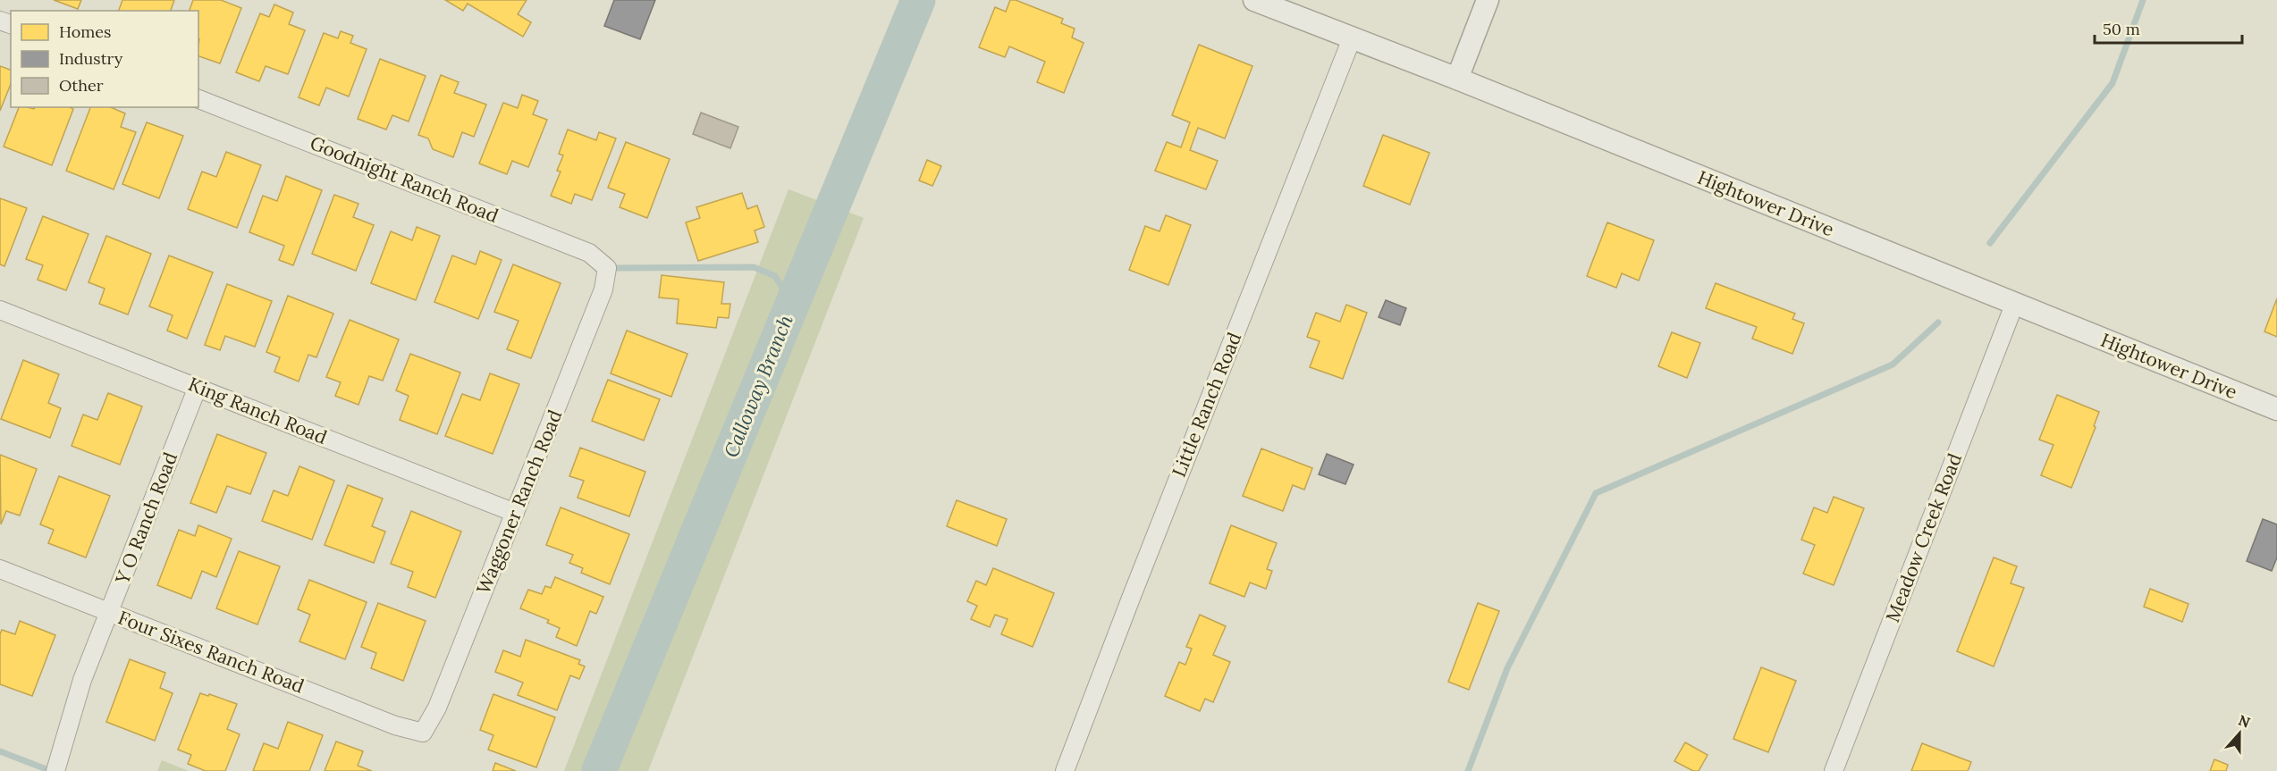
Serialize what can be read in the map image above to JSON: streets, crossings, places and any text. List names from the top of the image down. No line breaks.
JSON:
{"streets":{"street":["Goodnight Ranch Road","Hightower Drive","Little Ranch Road","King Ranch Road","Waggoner Ranch Road","Y O Ranch Road","Meadow Creek Road","Four Sixes Ranch Road"]},"crossings":[["Goodnight Ranch Road","Waggoner Ranch Road"],["Hightower Drive","Little Ranch Road"],["Hightower Drive","Meadow Creek Road"],["King Ranch Road","Waggoner Ranch Road"],["King Ranch Road","Y O Ranch Road"],["Waggoner Ranch Road","Four Sixes Ranch Road"],["Y O Ranch Road","Four Sixes Ranch Road"]],"water":["Calloway Branch"],"legend":["Homes","Industry","Other"],"scale_bar":"50 m","north":"top"}
